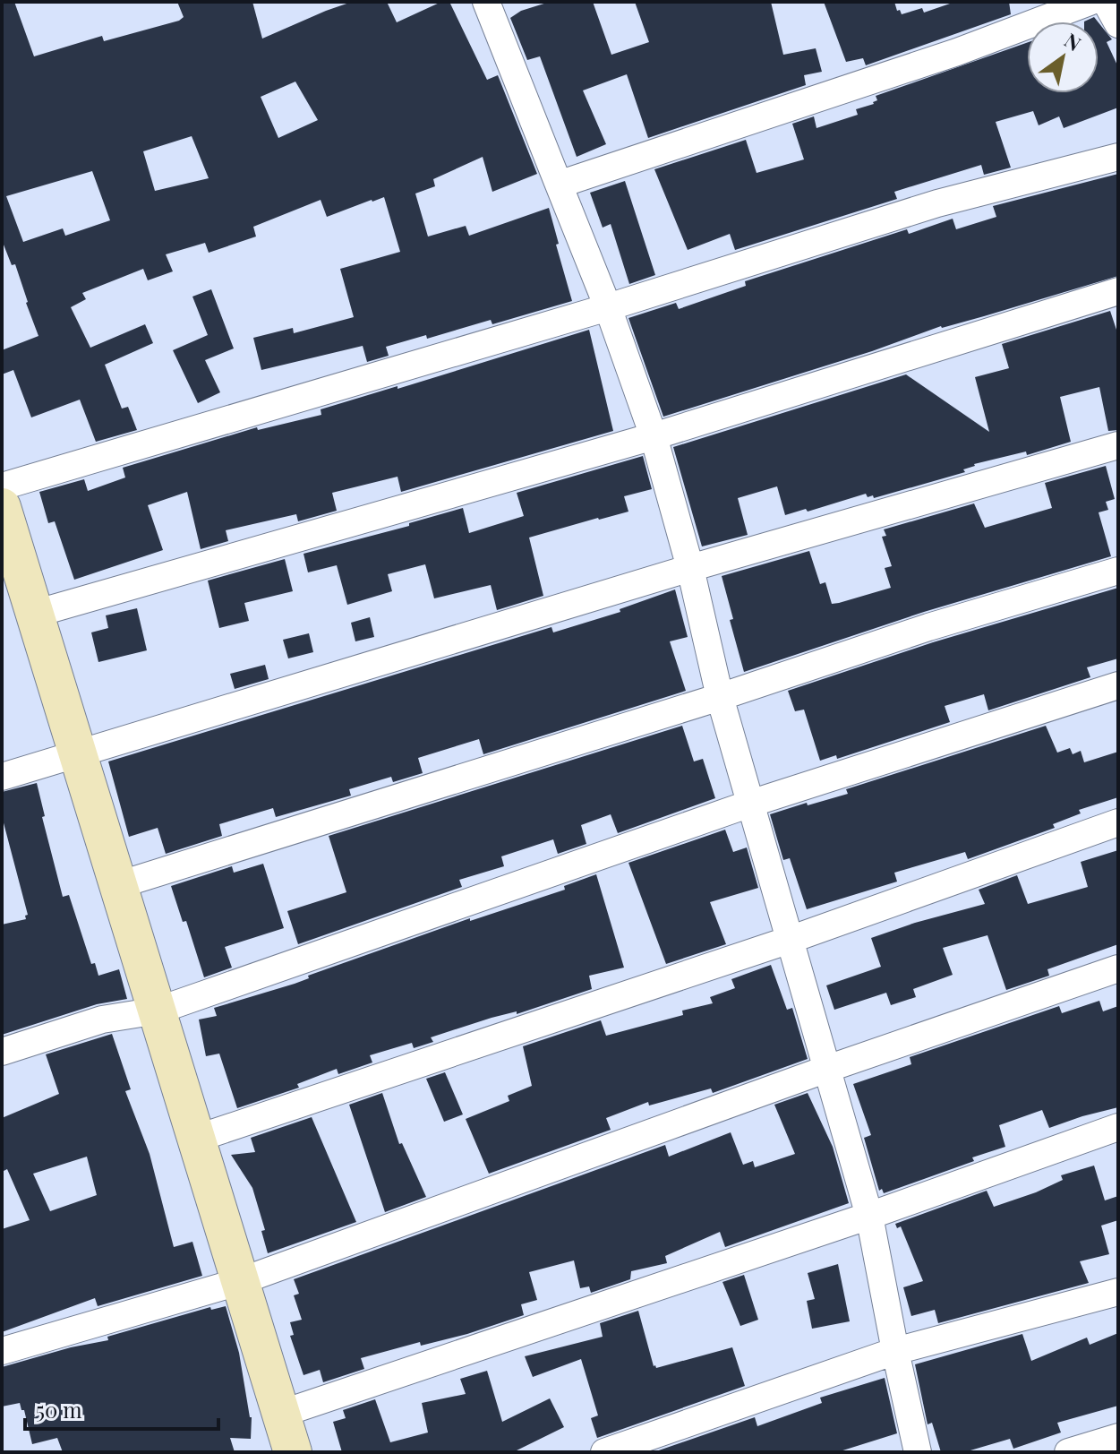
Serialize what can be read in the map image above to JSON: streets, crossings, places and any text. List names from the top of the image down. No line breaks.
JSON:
{"scale_bar":"50 m","north":"top right"}
